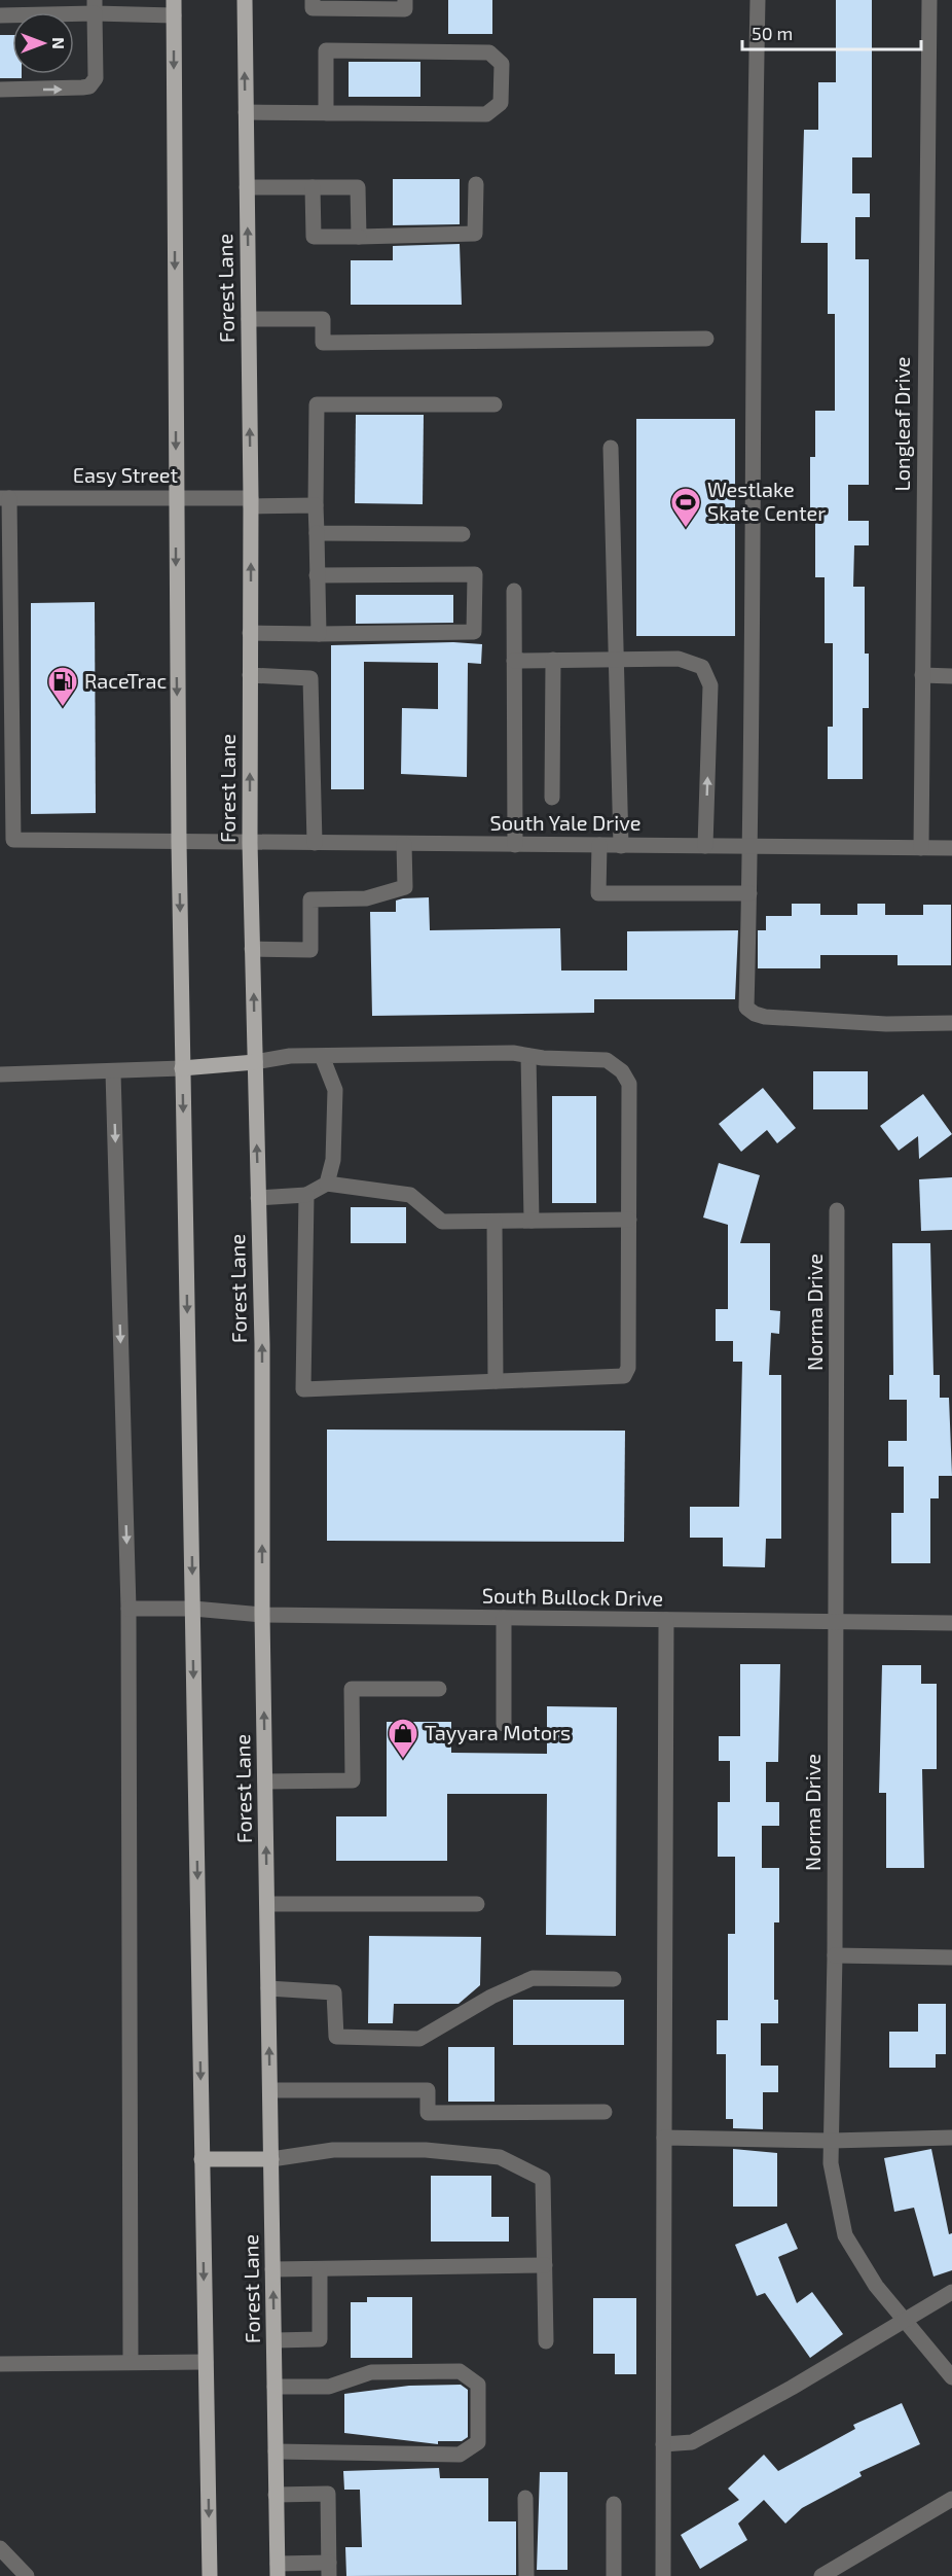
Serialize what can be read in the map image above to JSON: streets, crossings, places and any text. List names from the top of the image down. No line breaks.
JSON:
{"streets":{"main road":["Forest Lane"],"street":["Longleaf Drive","Easy Street","South Yale Drive","Norma Drive","South Bullock Drive"]},"crossings":[["Forest Lane","Easy Street"],["Forest Lane","South Yale Drive"],["Forest Lane","South Bullock Drive"],["Longleaf Drive","South Yale Drive"],["Easy Street","South Yale Drive"],["Norma Drive","South Bullock Drive"]],"places":{"sports":["Westlake Skate Center"],"fuel station":["RaceTrac"],"shop":["Tayyara Motors"]},"scale_bar":"50 m","north":"right"}
